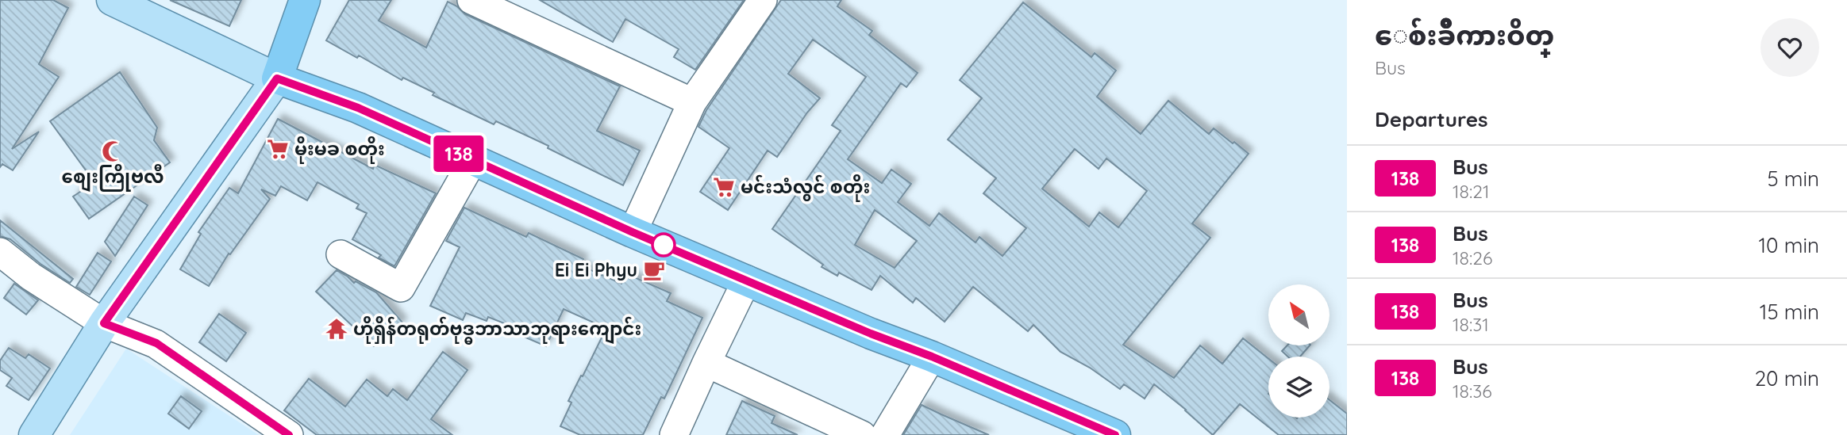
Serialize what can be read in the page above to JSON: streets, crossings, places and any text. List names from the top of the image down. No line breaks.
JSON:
{"places":{"supermarket":["မိုးမခ စတိုး","မင်းသံလွင် စတိုး"],"mosque":["စျေးကြိုဗလီ"],"cafe":["Ei Ei Phyu"],"temple":["ဟိုရှိန်တရုတ်ဗုဒ္ဓဘာသာဘုရားကျောင်း"]},"lines":["bus line 138"],"north":"top left","page":{"on_map":"138","heading":[["ေစ်းခ်ဳိကားဝိတ္","Bus"],"Departures"],"list":[{"mark":"138","name":"Bus","note":"18:21","value":"5 min"},{"mark":"138","name":"Bus","note":"18:26","value":"10 min"},{"mark":"138","name":"Bus","note":"18:31","value":"15 min"},{"mark":"138","name":"Bus","note":"18:36","value":"20 min"}]}}
